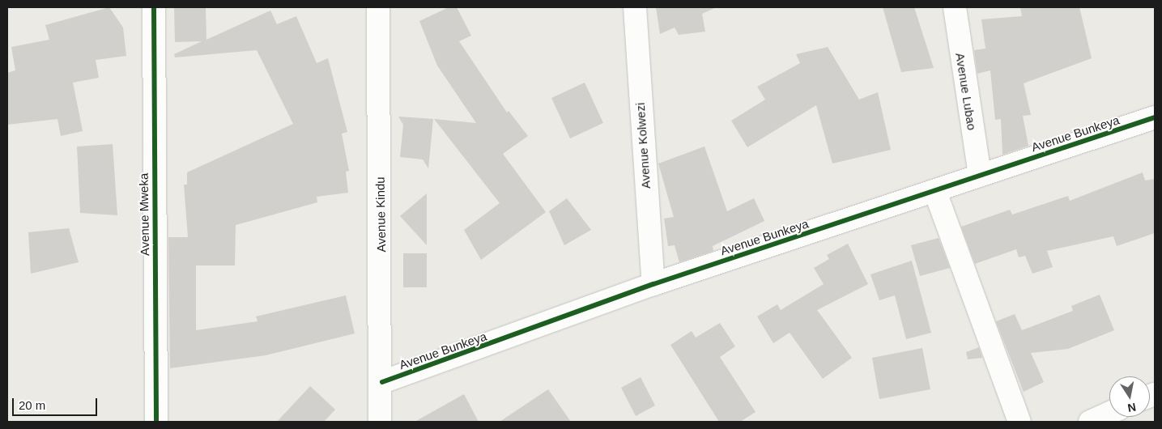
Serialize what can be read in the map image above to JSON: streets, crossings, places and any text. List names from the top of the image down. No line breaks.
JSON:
{"streets":{"street":["Avenue Lubao","Avenue Bunkeya","Avenue Kolwezi","Avenue Mweka","Avenue Kindu"]},"crossings":[["Avenue Lubao","Avenue Bunkeya"],["Avenue Bunkeya","Avenue Kolwezi"],["Avenue Bunkeya","Avenue Kindu"]],"scale_bar":"20 m","north":"bottom"}
